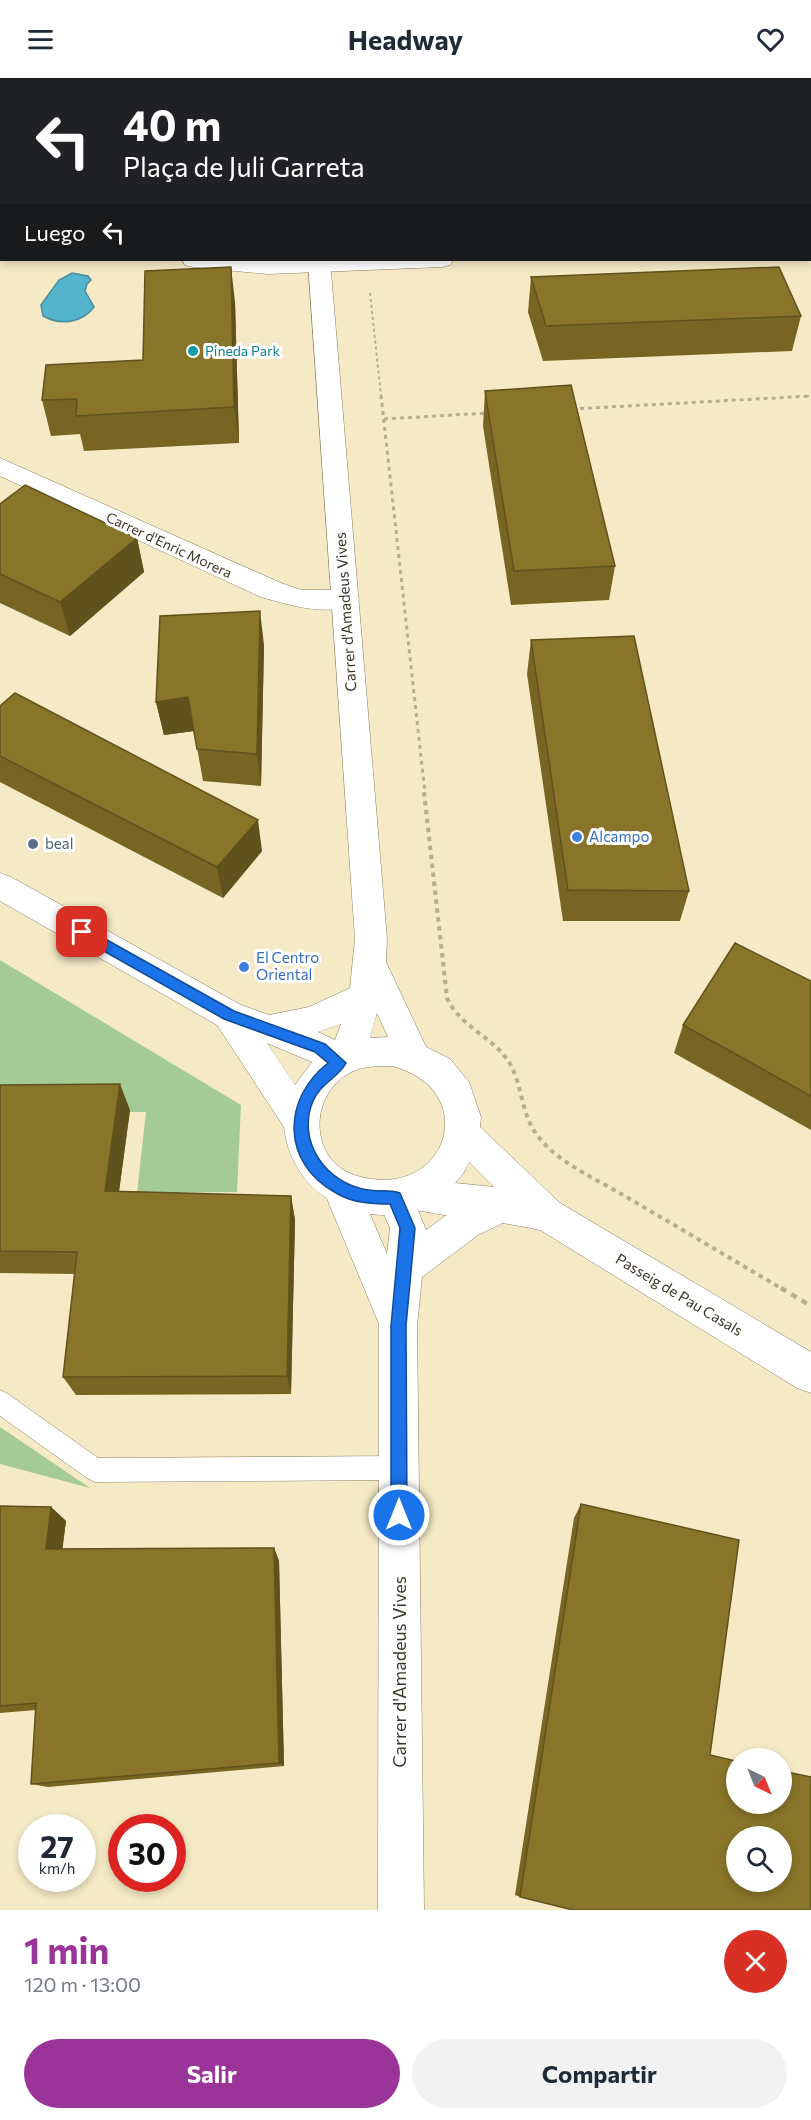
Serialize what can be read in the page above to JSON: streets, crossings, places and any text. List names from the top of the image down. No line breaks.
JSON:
{"streets":{"street":["Carrer d'Enric Morera","Carrer d'Amadeus Vives","Passeig de Pau Casals"]},"crossings":[["Carrer d'Enric Morera","Carrer d'Amadeus Vives"],["Carrer d'Amadeus Vives","Passeig de Pau Casals"]],"places":["Pineda Park","Alcampo","beal","El Centro Oriental"],"north":"bottom right","page":{"header":"Headway","turn":["40 m","Plaça de Juli Garreta"],"then":"Luego","speed":"27 km/h","limit":"30","heading":["1 min","120 m · 13:00"],"buttons":["Salir","Compartir"]}}
